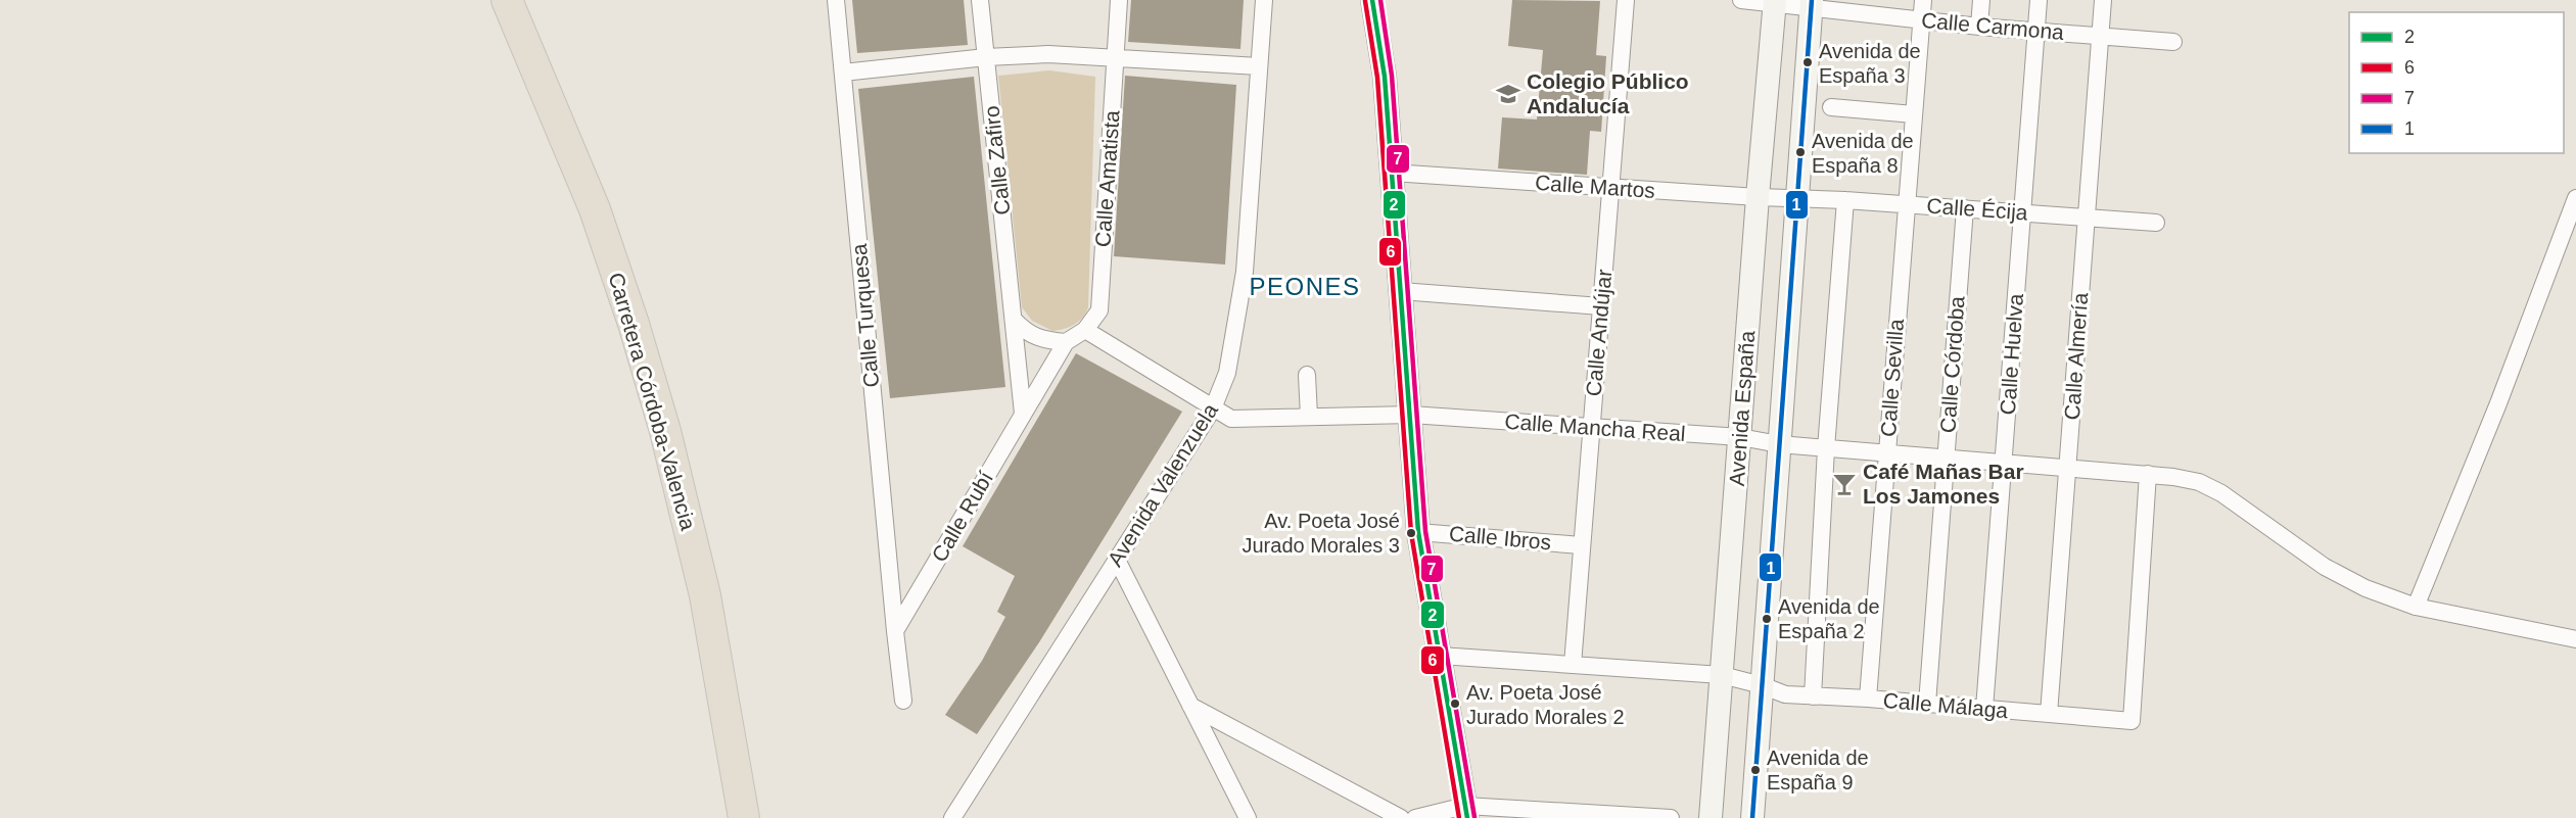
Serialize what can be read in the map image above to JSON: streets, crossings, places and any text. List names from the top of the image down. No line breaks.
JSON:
{"streets":{"highway":["Carretera Córdoba-Valencia"],"main road":["Avenida España"],"street":["Calle Carmona","Calle Zafiro","Calle Amatista","Calle Martos","Calle Écija","Calle Turquesa","Calle Andújar","Calle Huelva","Calle Almería","Calle Córdoba","Calle Sevilla","Calle Mancha Real","Avenida Valenzuela","Calle Rubí","Calle Ibros","Calle Málaga"]},"crossings":[["Calle Carmona","Calle Huelva"],["Calle Carmona","Calle Almería"],["Calle Carmona","Calle Sevilla"],["Calle Carmona","Avenida España"],["Calle Zafiro","Calle Rubí"],["Calle Amatista","Calle Mancha Real"],["Calle Amatista","Calle Rubí"],["Calle Martos","Calle Écija"],["Calle Martos","Calle Andújar"],["Calle Martos","Avenida España"],["Calle Écija","Calle Huelva"],["Calle Écija","Calle Almería"],["Calle Écija","Calle Córdoba"],["Calle Écija","Calle Sevilla"],["Calle Écija","Avenida España"],["Calle Turquesa","Calle Rubí"],["Calle Andújar","Calle Mancha Real"],["Calle Andújar","Calle Ibros"],["Calle Andújar","Calle Málaga"],["Calle Huelva","Calle Mancha Real"],["Calle Huelva","Calle Málaga"],["Calle Almería","Calle Mancha Real"],["Calle Almería","Calle Málaga"],["Calle Córdoba","Calle Mancha Real"],["Calle Córdoba","Calle Málaga"],["Calle Sevilla","Calle Mancha Real"],["Calle Sevilla","Calle Málaga"],["Avenida España","Calle Mancha Real"],["Avenida España","Calle Málaga"],["Calle Mancha Real","Avenida Valenzuela"],["Calle Mancha Real","Calle Málaga"]],"districts":["PEONES"],"places":{"other":["Avenida de España 3","Avenida de España 8","Av. Poeta José Jurado Morales 3","Avenida de España 2","Av. Poeta José Jurado Morales 2","Avenida de España 9"],"school or university":["Colegio Público Andalucía"],"bar":["Café Mañas Bar Los Jamones"]},"lines":["transit line 2","transit line 7","transit line 1","transit line 6"],"legend":["2","6","7","1"]}
